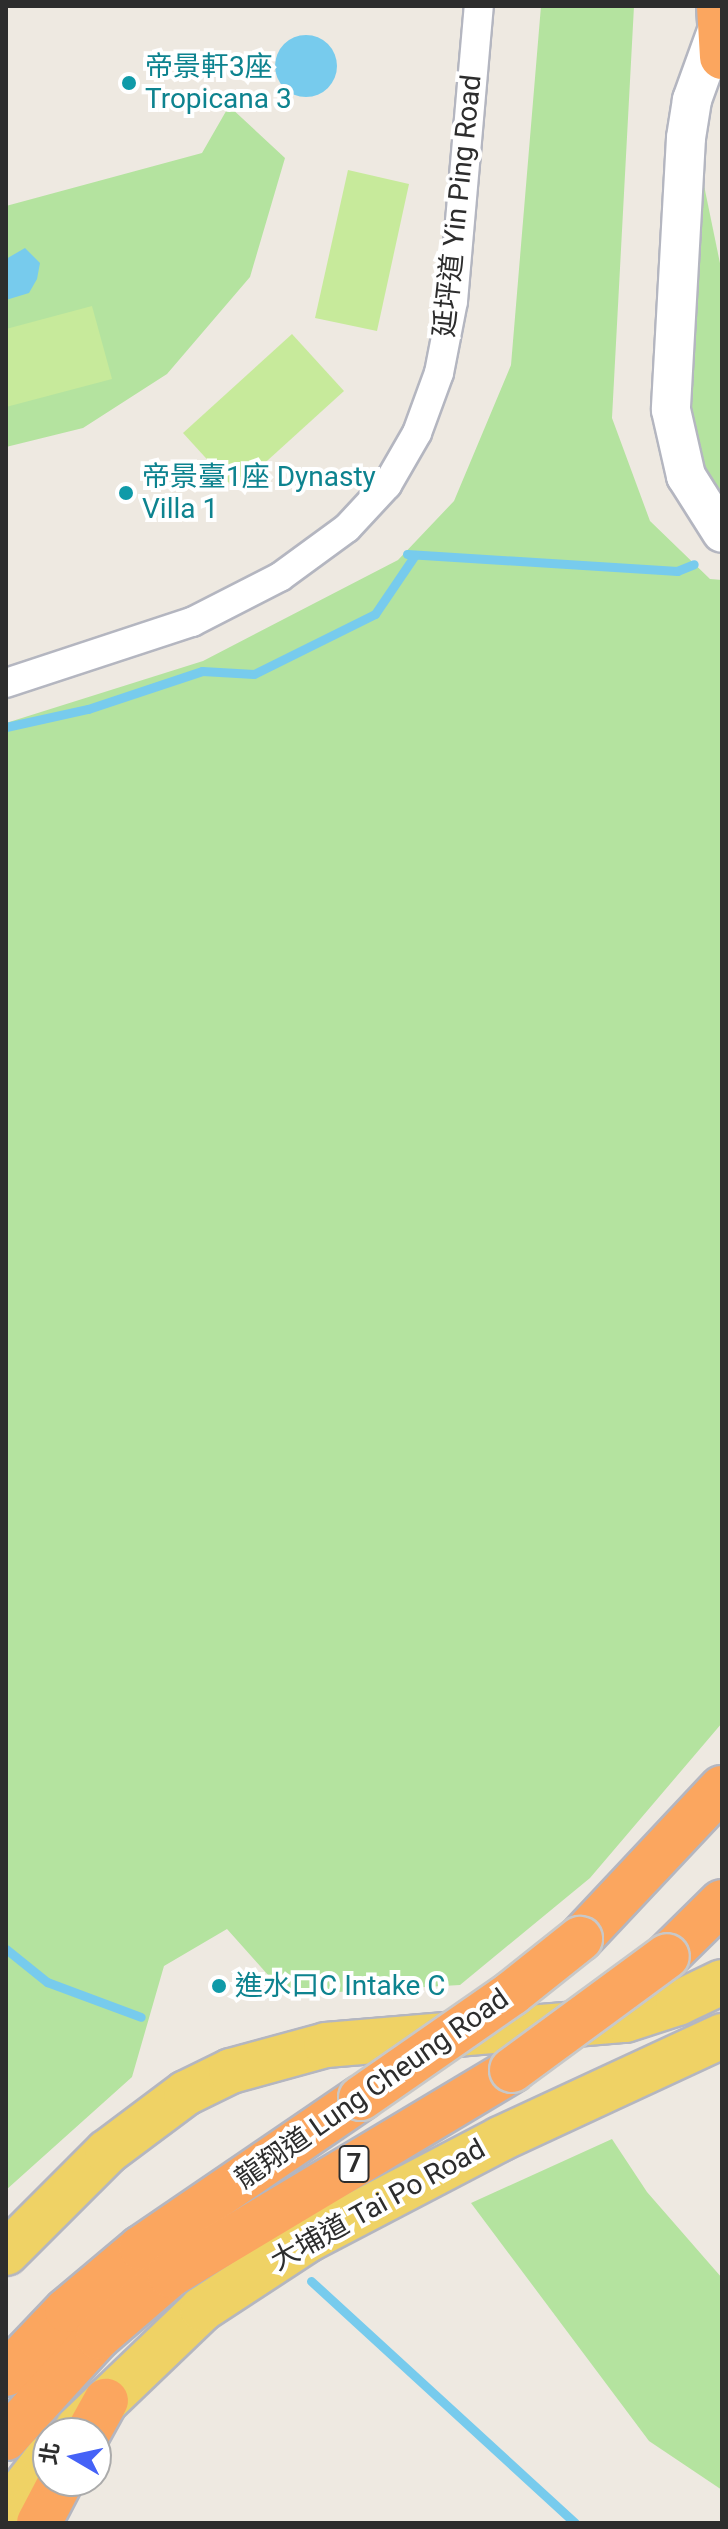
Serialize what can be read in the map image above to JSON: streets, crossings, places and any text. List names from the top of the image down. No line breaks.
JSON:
{"streets":{"highway":["龍翔道 Lung Cheung Road","7"],"main road":["大埔道 Tai Po Road"],"street":["延坪道 Yin Ping Road"]},"places":["帝景軒3座 Tropicana 3","帝景臺1座 Dynasty Villa 1","進水口C Intake C"],"north":"left"}
